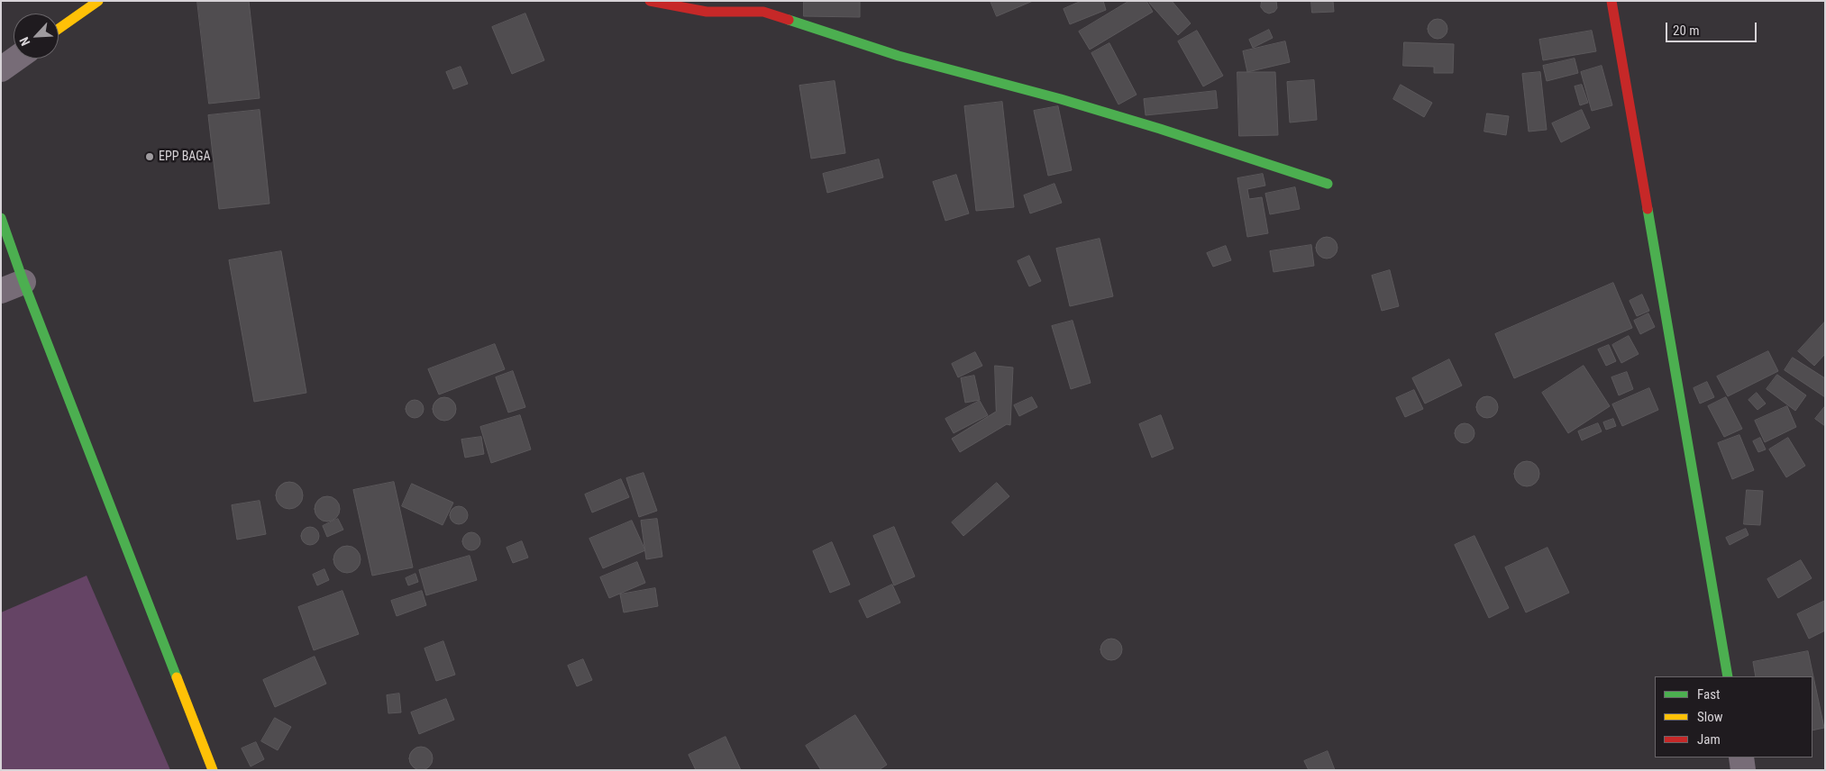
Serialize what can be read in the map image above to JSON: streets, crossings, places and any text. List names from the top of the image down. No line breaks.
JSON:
{"places":["EPP BAGA"],"legend":["Fast","Slow","Jam"],"scale_bar":"20 m","north":"bottom left"}
